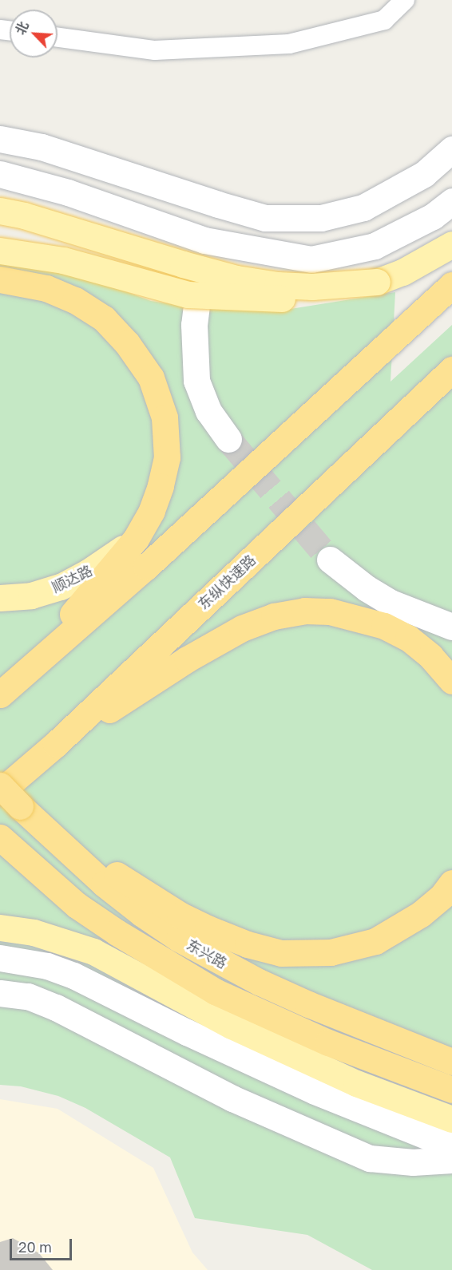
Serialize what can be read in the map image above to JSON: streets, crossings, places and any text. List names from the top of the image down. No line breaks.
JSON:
{"streets":{"highway":["东纵快速路","东兴路"],"main road":["顺达路"]},"crossings":[["东纵快速路","东兴路"]],"scale_bar":"20 m","north":"top left"}
